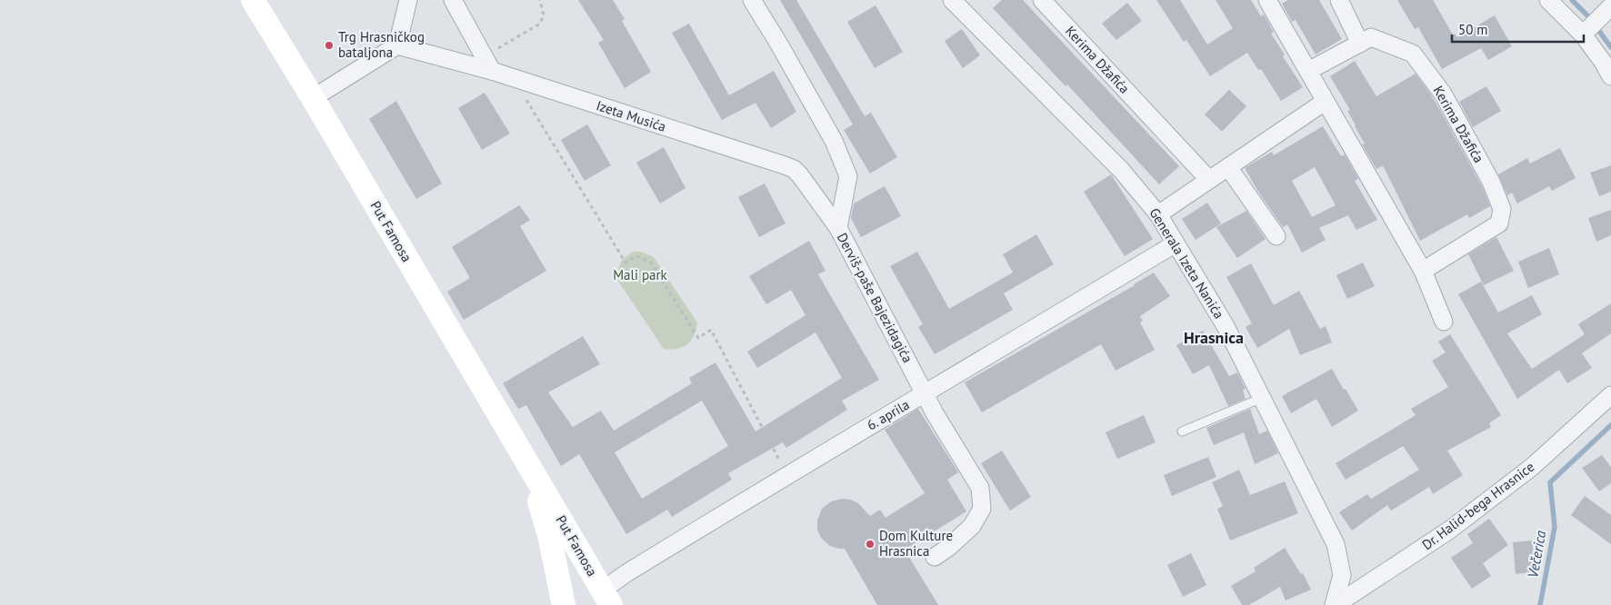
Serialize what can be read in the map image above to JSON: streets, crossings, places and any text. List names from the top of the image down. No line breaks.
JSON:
{"streets":{"main road":["Put Famosa"],"street":["Kerima Džafića","Izeta Musića","Generala Izeta Nanića","Derviš-paše Bajezidagića","6. aprila","Dr. Halid-bega Hrasnice"]},"crossings":[["Izeta Musića","Derviš-paše Bajezidagića"],["Put Famosa","6. aprila"],["Generala Izeta Nanića","6. aprila"],["Generala Izeta Nanića","Dr. Halid-bega Hrasnice"],["Derviš-paše Bajezidagića","6. aprila"]],"districts":["Hrasnica"],"water":["Večerica"],"parks":["Mali park"],"places":["Trg Hrasničkog bataljona","Dom Kulture Hrasnica"],"scale_bar":"50 m"}
